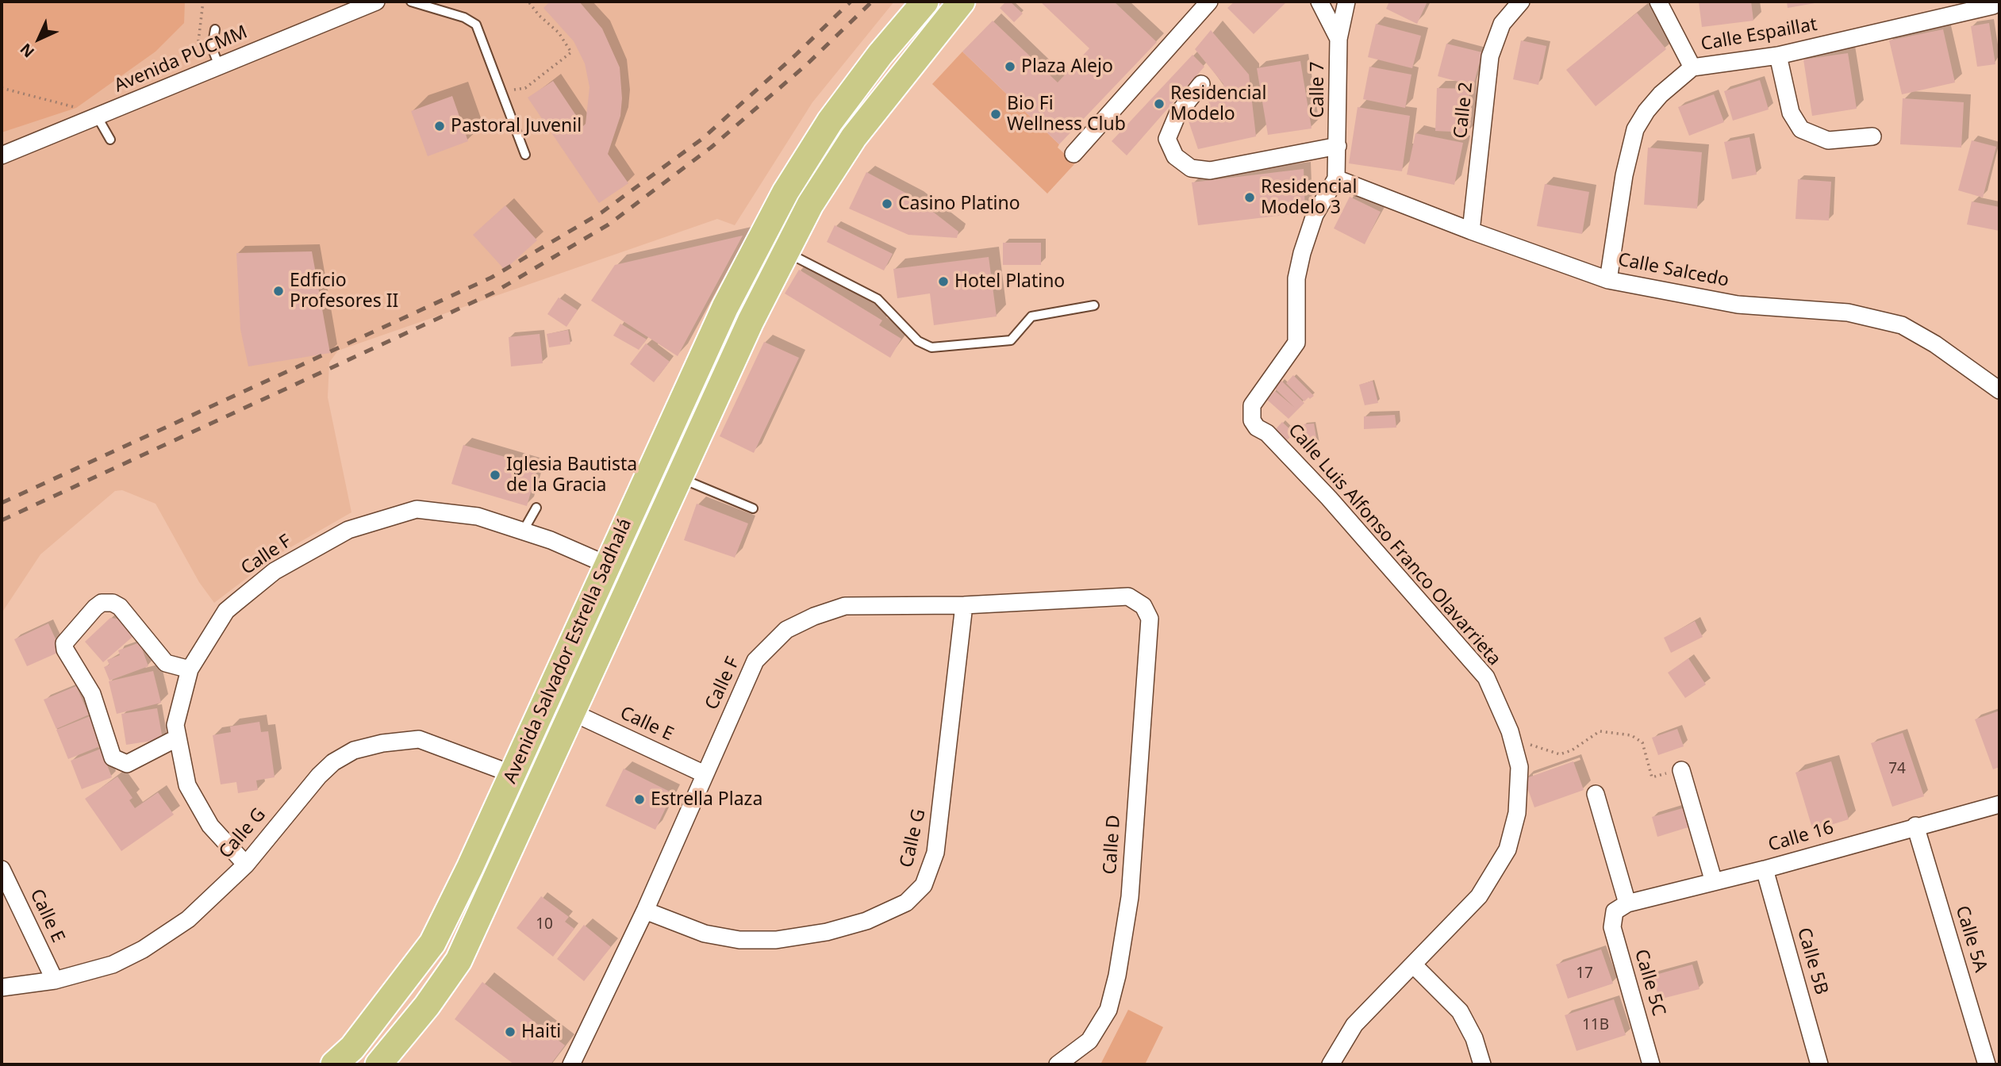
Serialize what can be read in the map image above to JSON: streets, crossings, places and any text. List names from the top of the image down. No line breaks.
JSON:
{"streets":{"main road":["Avenida Salvador Estrella Sadhalá"],"street":["Calle Espaillat","Avenida PUCMM","Calle 7","Calle 2","Calle Salcedo","Calle Luis Alfonso Franco Olavarrieta","Calle F","Calle E","Calle G","Calle 16","Calle D","Calle 5A","Calle 5B","Calle 5C"]},"crossings":[["Calle Espaillat","Calle Salcedo"],["Calle 7","Calle Salcedo"],["Calle 7","Calle Luis Alfonso Franco Olavarrieta"],["Calle 2","Calle Salcedo"],["Calle Salcedo","Calle Luis Alfonso Franco Olavarrieta"],["Calle F","Avenida Salvador Estrella Sadhalá"],["Calle F","Calle E"],["Calle F","Calle G"],["Calle F","Calle D"],["Avenida Salvador Estrella Sadhalá","Calle E"],["Avenida Salvador Estrella Sadhalá","Calle G"],["Calle E","Calle G"],["Calle 16","Calle 5A"],["Calle 16","Calle 5B"],["Calle 16","Calle 5C"]],"places":["Plaza Alejo","Residencial Modelo","Bio Fi Wellness Club","Pastoral Juvenil","Residencial Modelo 3","Casino Platino","Hotel Platino","Edficio Profesores II","Iglesia Bautista de la Gracia","Estrella Plaza","Haiti"],"house_numbers":["74","10","17","11B"],"north":"bottom left"}
